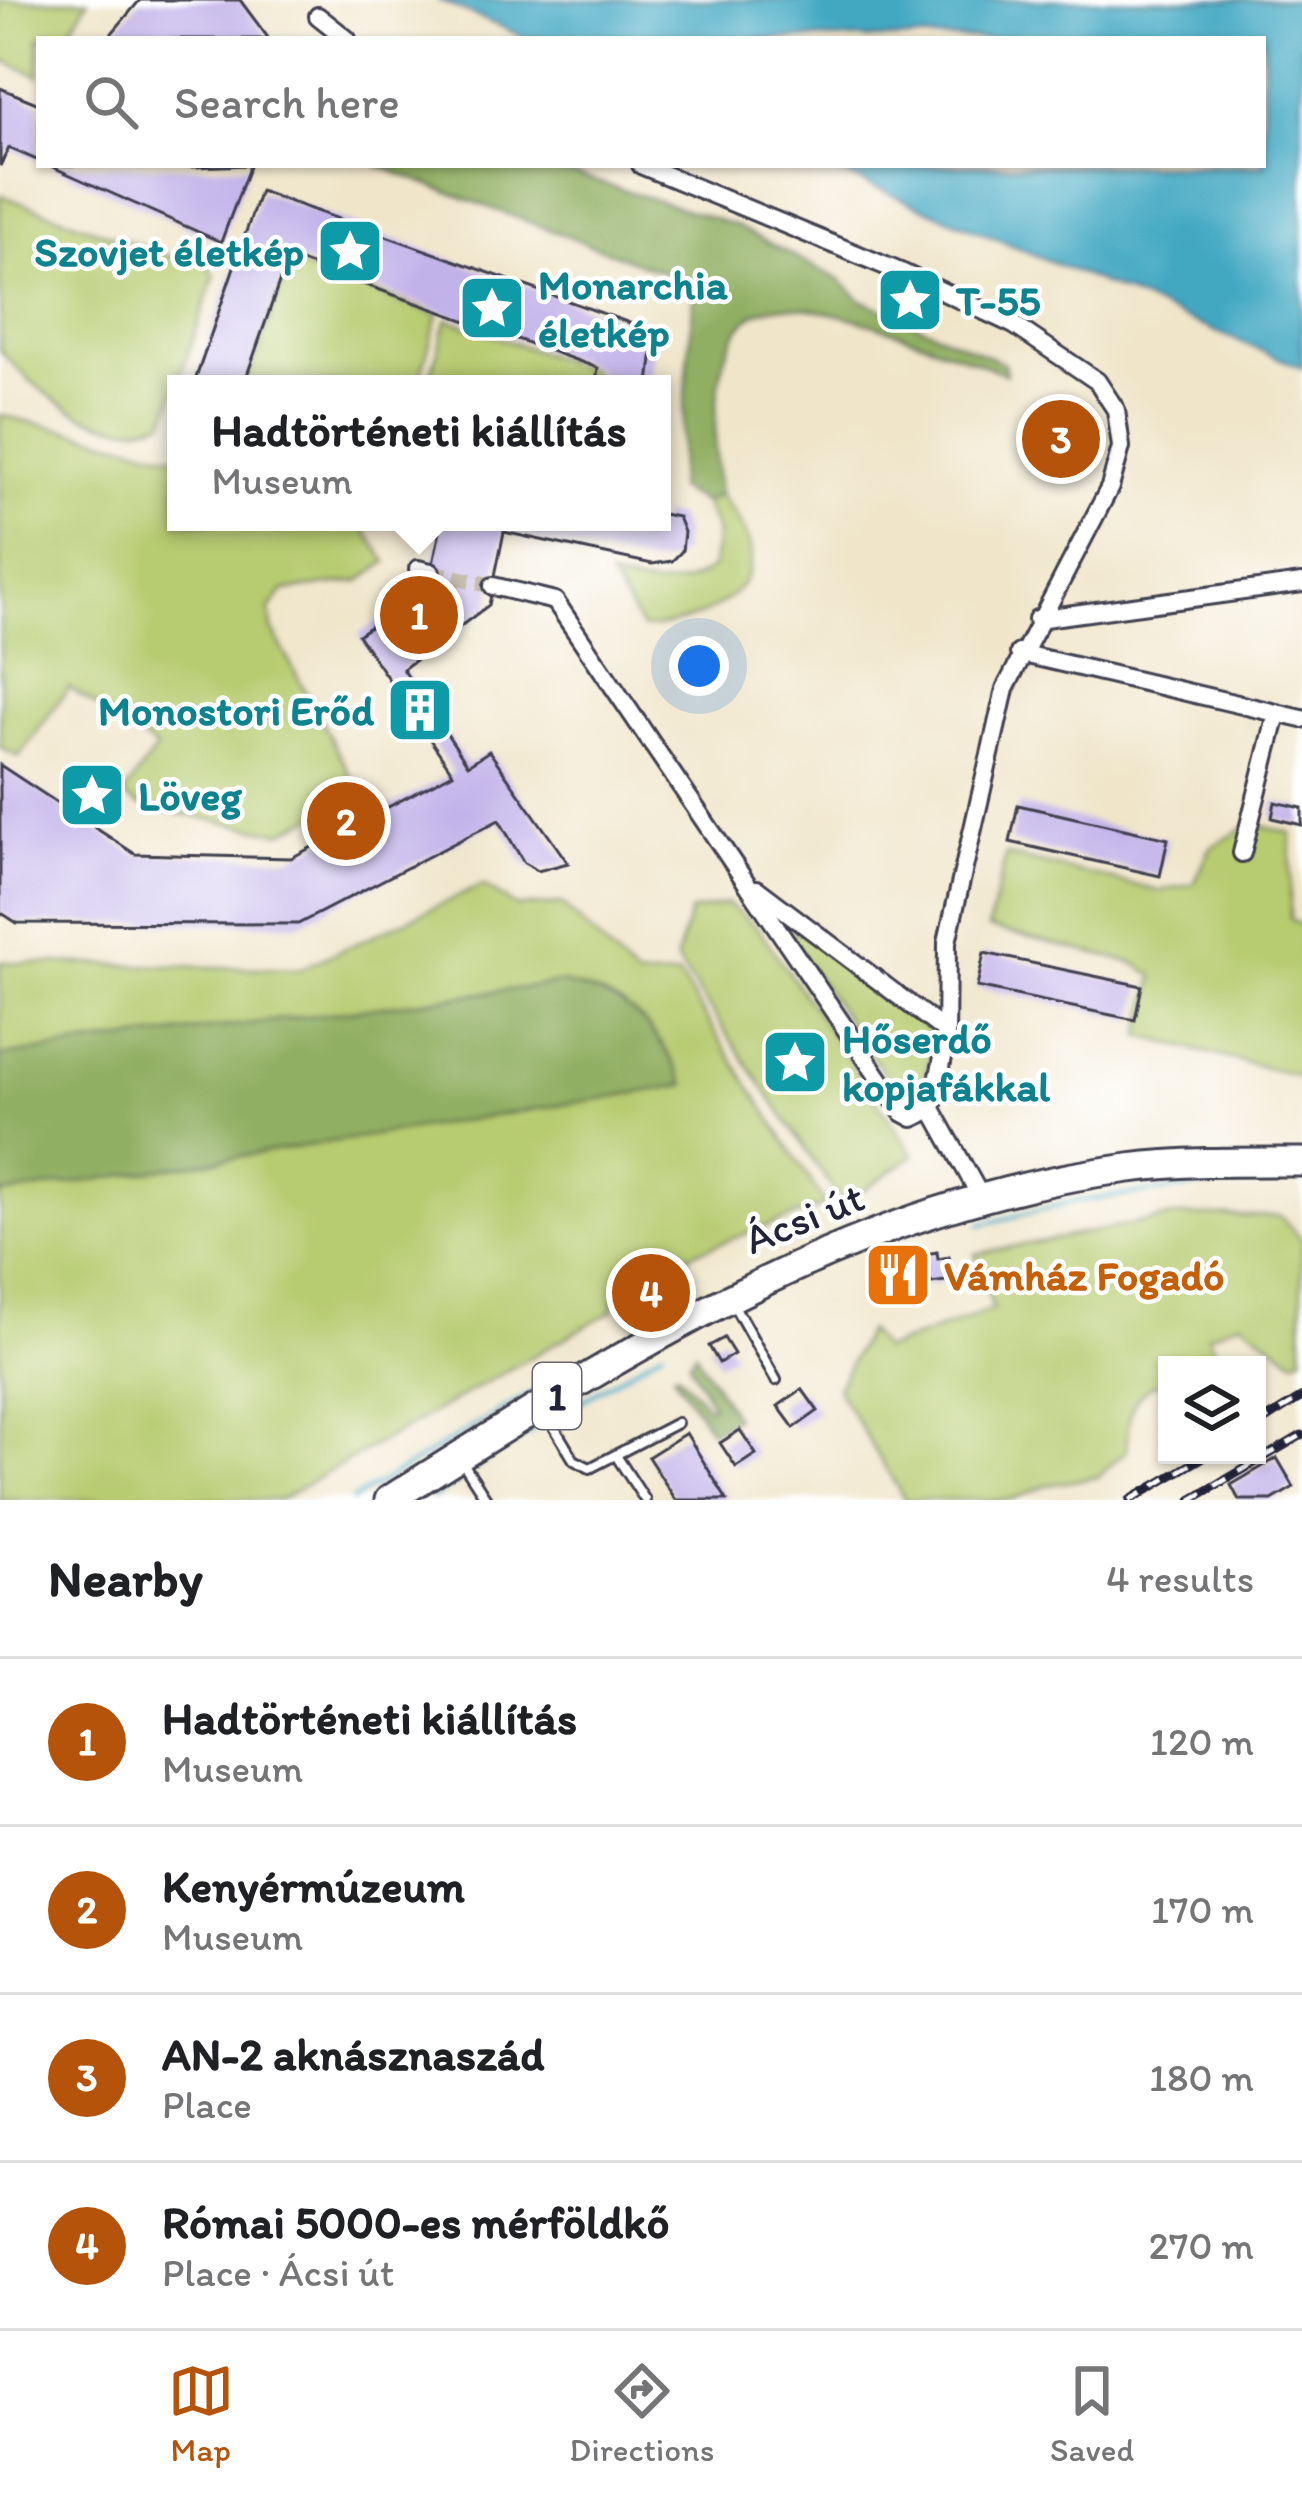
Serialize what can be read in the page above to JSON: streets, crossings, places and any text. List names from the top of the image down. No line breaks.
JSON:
{"streets":{"main road":["Ácsi út","1"]},"places":{"place":["Szovjet életkép","T-55","Monarchia életkép","Löveg","Hőserdő kopjafákkal"],"building":["Monostori Erőd"],"restaurant":["Vámház Fogadó"]},"page":{"search":"Search here","popup":["Hadtörténeti kiállítás","Museum"],"pins":["3","1","2","4"],"heading":["Nearby","4 results"],"list":[{"mark":"1","name":"Hadtörténeti kiállítás","note":"Museum","value":"120 m"},{"mark":"2","name":"Kenyérmúzeum","note":"Museum","value":"170 m"},{"mark":"3","name":"AN-2 aknásznaszád","note":"Place","value":"180 m"},{"mark":"4","name":"Római 5000-es mérföldkő","note":"Place · Ácsi út","value":"270 m"}],"nav":["Map","Directions","Saved"]}}
